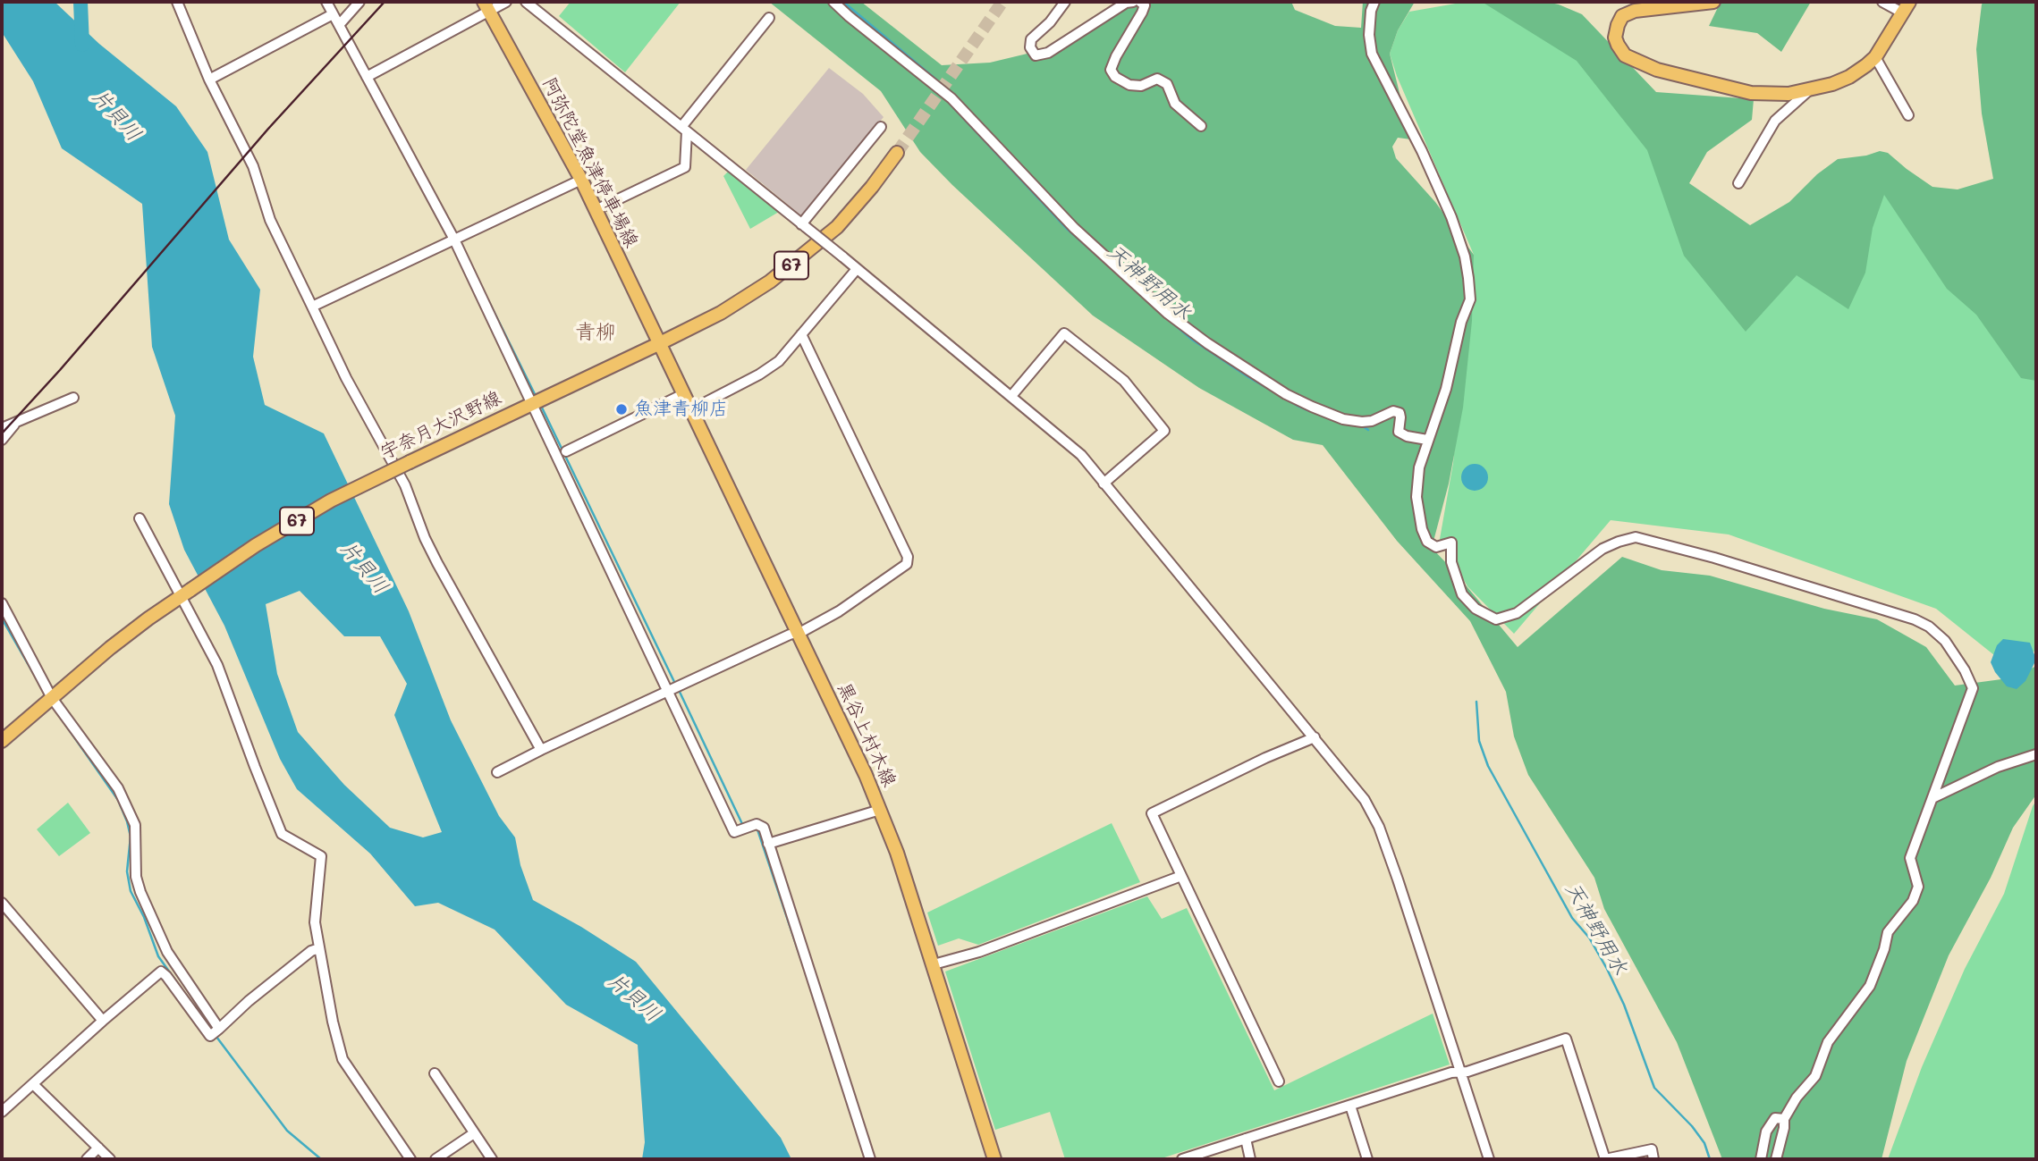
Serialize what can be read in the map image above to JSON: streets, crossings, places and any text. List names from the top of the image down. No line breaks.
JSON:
{"streets":{"main road":["阿弥陀堂魚津停車場線","67","宇奈月大沢野線","黒谷上村木線"]},"crossings":[["阿弥陀堂魚津停車場線","宇奈月大沢野線"],["阿弥陀堂魚津停車場線","黒谷上村木線"],["宇奈月大沢野線","黒谷上村木線"]],"districts":["青柳"],"water":["片貝川","天神野用水"],"places":["魚津青柳店"]}
